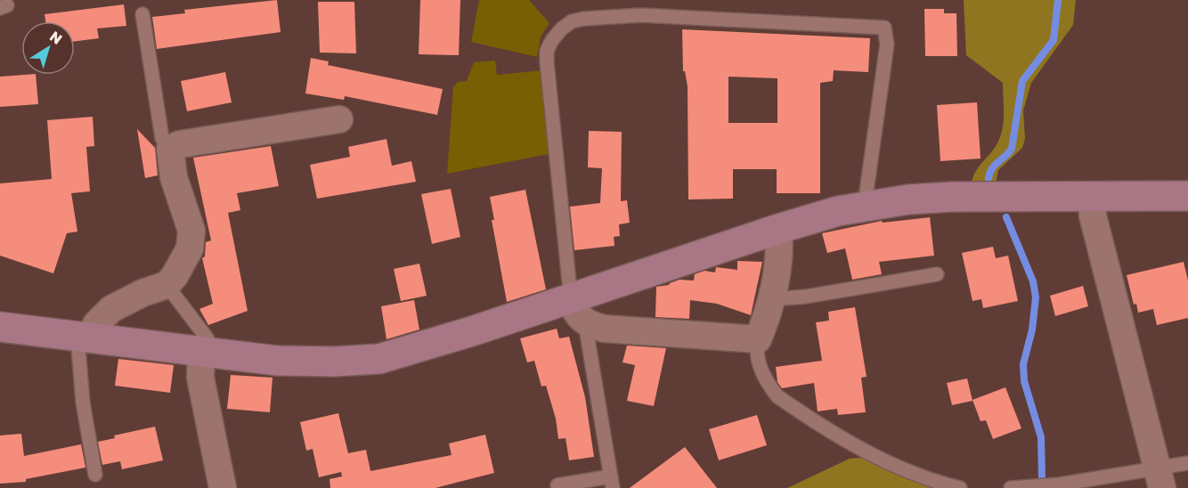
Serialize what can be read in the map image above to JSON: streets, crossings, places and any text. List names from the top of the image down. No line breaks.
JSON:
{"north":"top right"}
